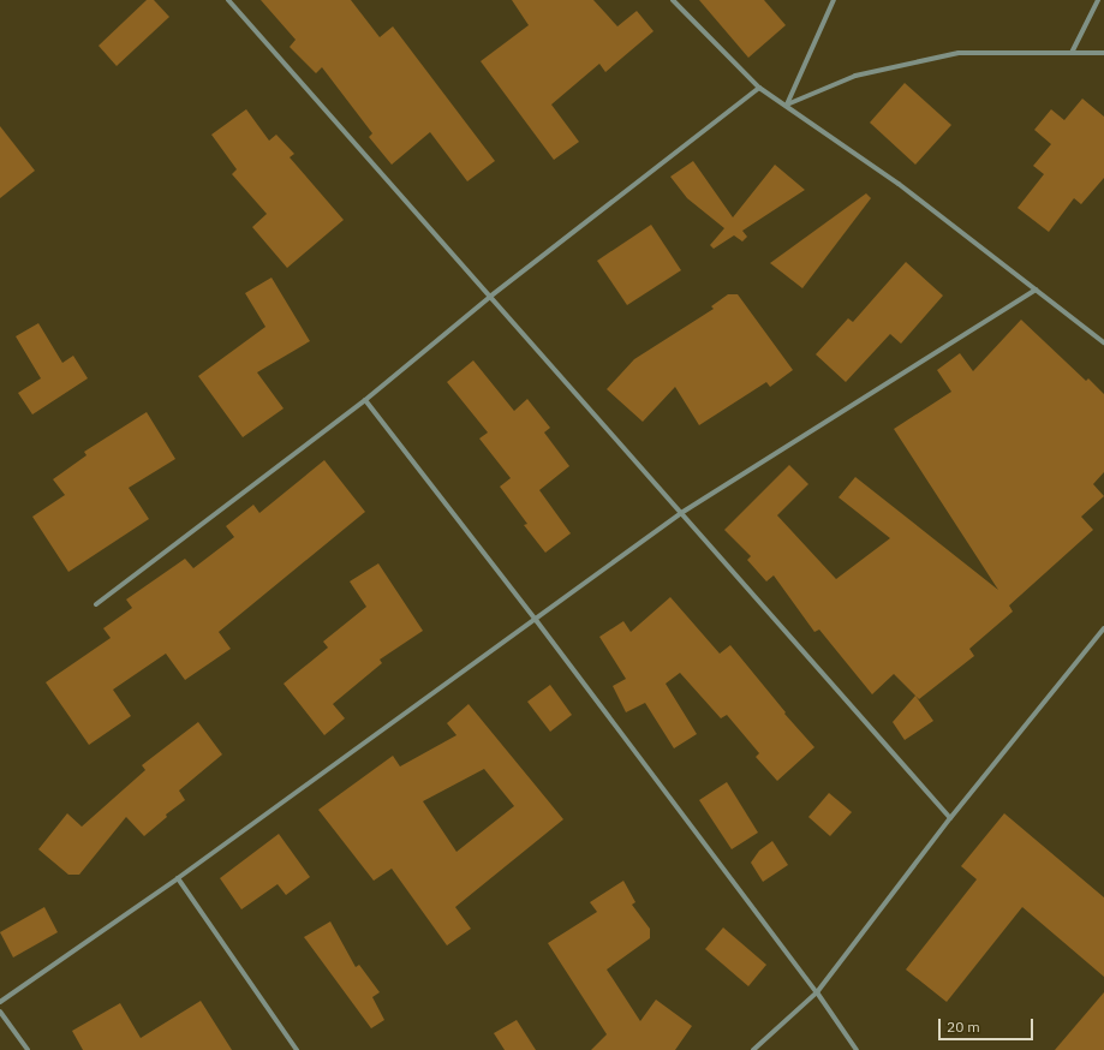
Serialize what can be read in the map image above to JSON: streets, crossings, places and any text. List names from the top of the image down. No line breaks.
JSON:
{"scale_bar":"20 m"}
